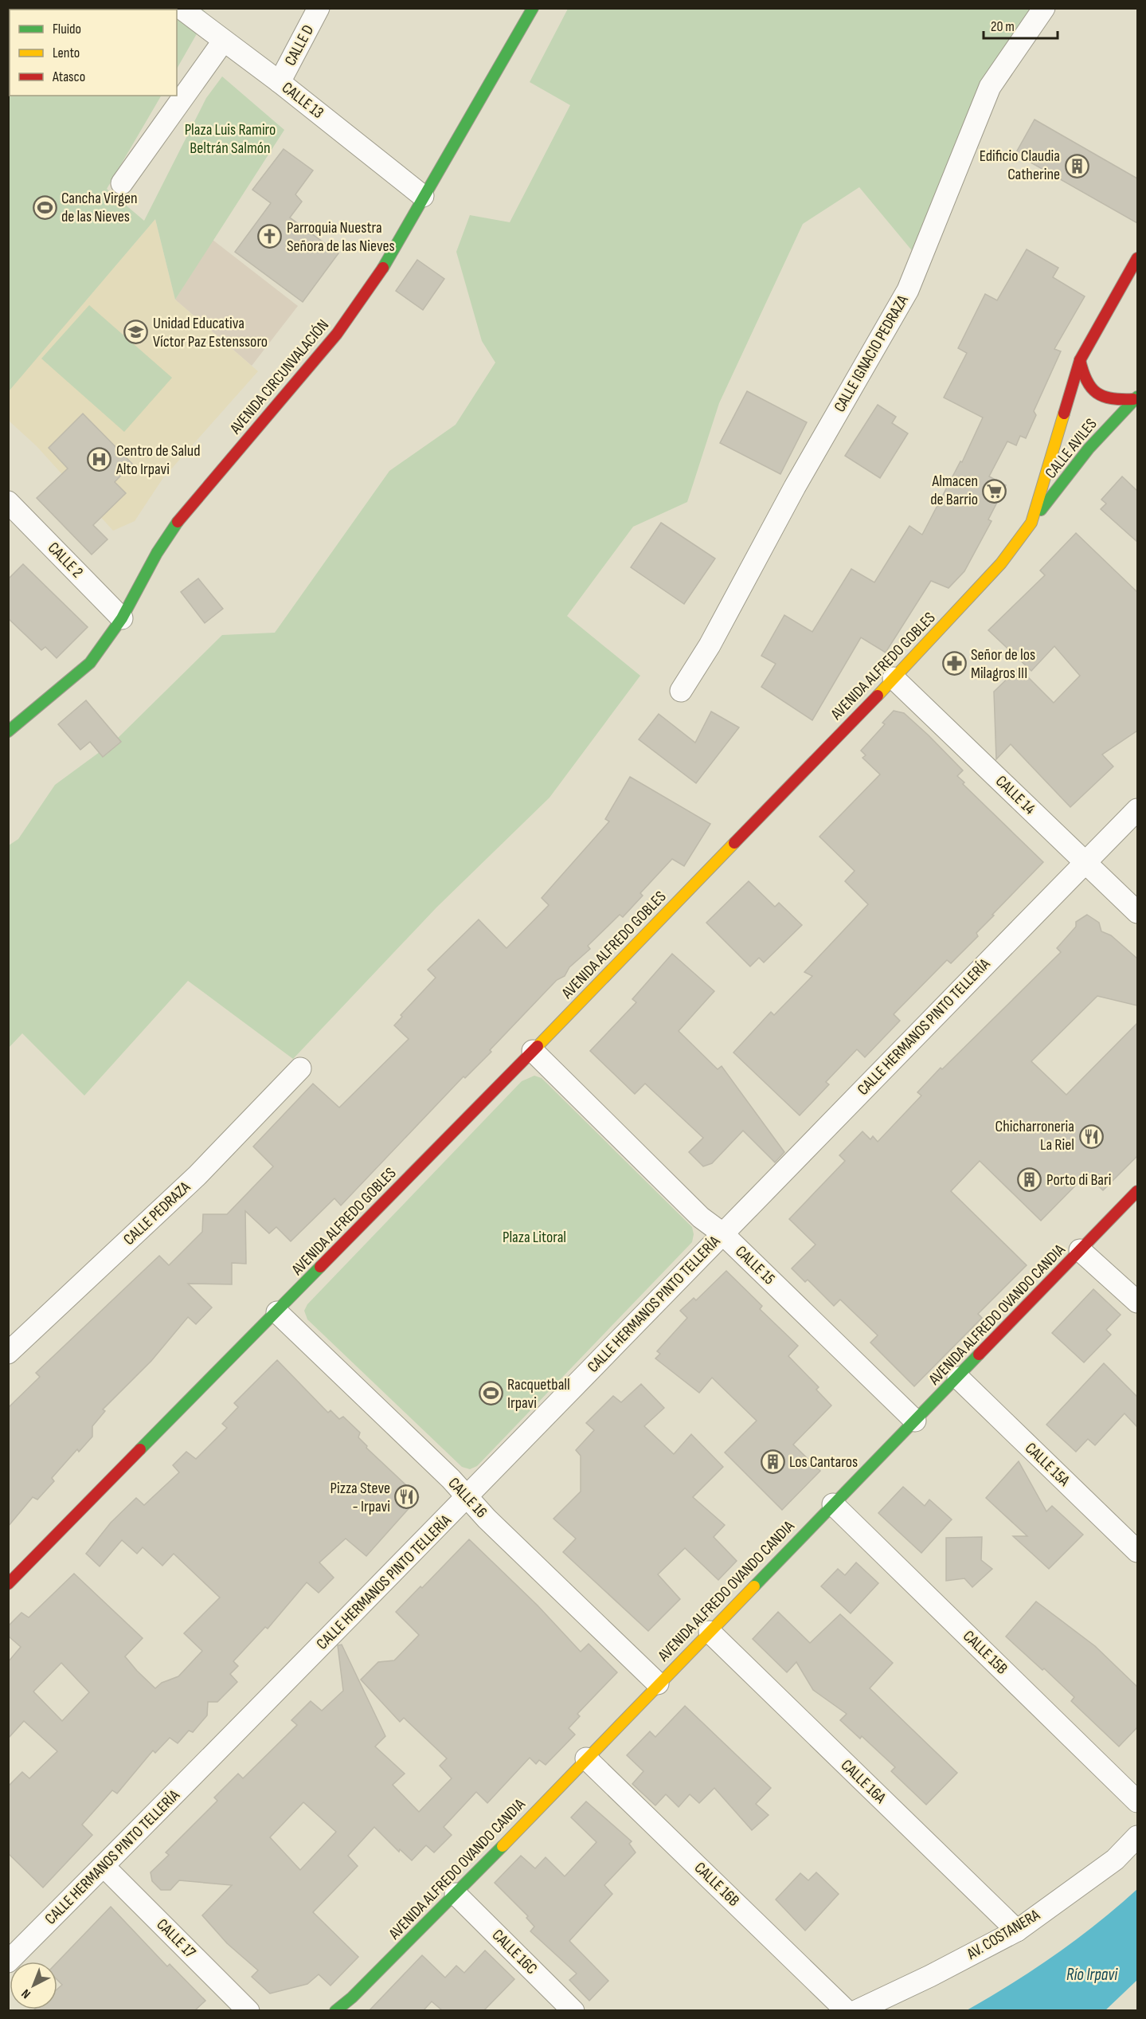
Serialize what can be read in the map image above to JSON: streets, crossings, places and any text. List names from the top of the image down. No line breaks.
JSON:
{"streets":{"main road":["AVENIDA CIRCUNVALACIÓN","CALLE AVILES","AVENIDA ALFREDO GOBLES","AVENIDA ALFREDO OVANDO CANDIA"],"street":["CALLE D","CALLE 13","CALLE IGNACIO PEDRAZA","CALLE 2","CALLE 14","CALLE HERMANOS PINTO TELLERÍA","CALLE PEDRAZA","CALLE 15","CALLE 15A","CALLE 16","CALLE 15B","CALLE 16A","CALLE 16B","AV. COSTANERA","CALLE 17","CALLE 16C"]},"crossings":[["CALLE D","CALLE 13"],["CALLE 13","AVENIDA CIRCUNVALACIÓN"],["AVENIDA CIRCUNVALACIÓN","CALLE 2"],["CALLE AVILES","AVENIDA ALFREDO GOBLES"],["AVENIDA ALFREDO GOBLES","CALLE 14"],["AVENIDA ALFREDO GOBLES","CALLE 15"],["AVENIDA ALFREDO GOBLES","CALLE 16"],["CALLE 14","CALLE HERMANOS PINTO TELLERÍA"],["CALLE HERMANOS PINTO TELLERÍA","CALLE 15"],["CALLE HERMANOS PINTO TELLERÍA","CALLE 16"],["CALLE HERMANOS PINTO TELLERÍA","CALLE 17"],["CALLE 15","AVENIDA ALFREDO OVANDO CANDIA"],["AVENIDA ALFREDO OVANDO CANDIA","CALLE 15A"],["AVENIDA ALFREDO OVANDO CANDIA","CALLE 16"],["AVENIDA ALFREDO OVANDO CANDIA","CALLE 15B"],["AVENIDA ALFREDO OVANDO CANDIA","CALLE 16A"],["AVENIDA ALFREDO OVANDO CANDIA","CALLE 16B"],["AVENIDA ALFREDO OVANDO CANDIA","CALLE 16C"],["CALLE 16A","AV. COSTANERA"]],"water":["Río Irpavi"],"parks":["Plaza Luis Ramiro Beltrán Salmón","Plaza Litoral"],"places":{"building":["Edificio Claudia Catherine","Porto di Bari","Los Cantaros"],"sports":["Cancha Virgen de las Nieves","Racquetball Irpavi"],"church":["Parroquia Nuestra Señora de las Nieves"],"school or university":["Unidad Educativa Víctor Paz Estenssoro"],"hospital":["Centro de Salud Alto Irpavi"],"supermarket":["Almacen de Barrio"],"pharmacy":["Señor de los Milagros III"],"restaurant":["Chicharroneria La Riel","Pizza Steve - Irpavi"]},"legend":["Fluido","Lento","Atasco"],"scale_bar":"20 m","north":"bottom left"}
